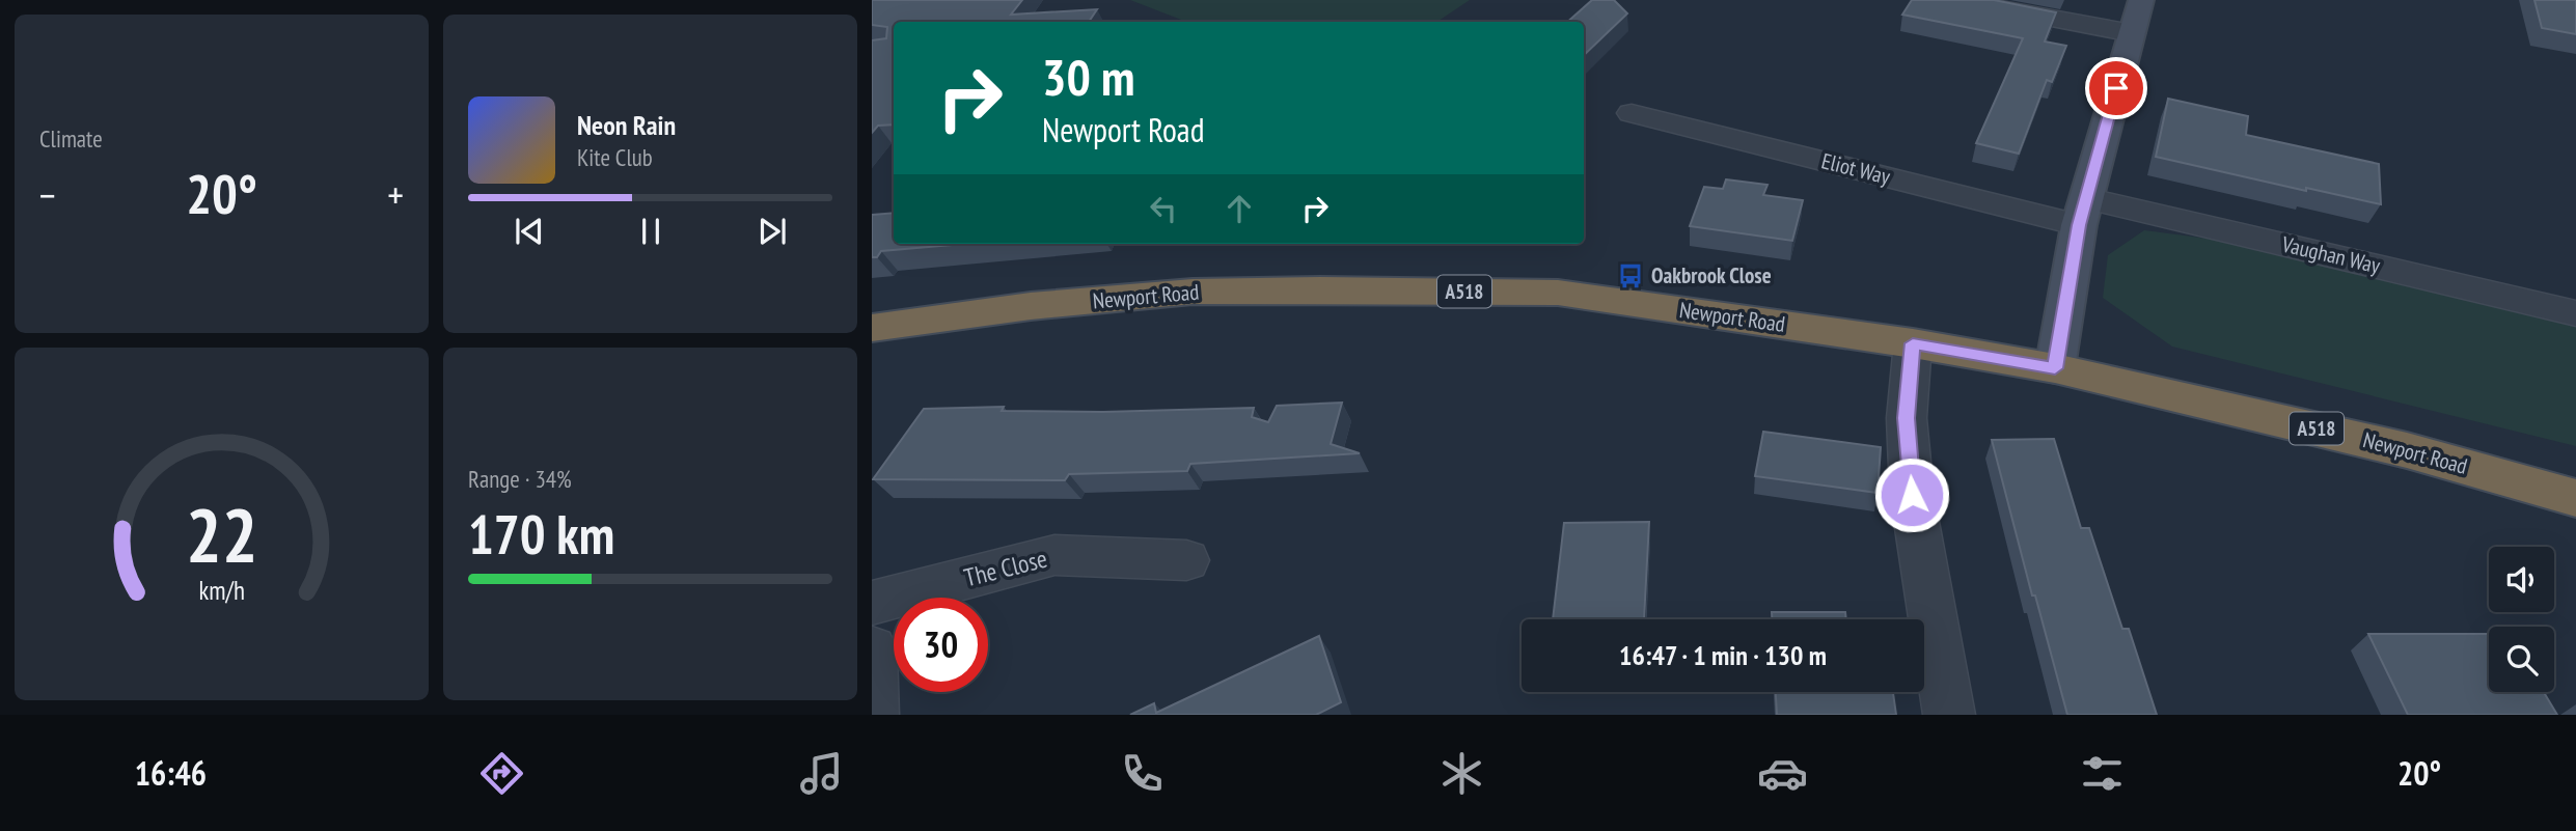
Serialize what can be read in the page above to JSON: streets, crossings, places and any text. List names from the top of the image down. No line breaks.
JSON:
{"streets":{"highway":["A518","Newport Road"],"street":["Eliot Way","Vaughan Way","The Close"]},"crossings":[["Eliot Way","Vaughan Way"]],"places":{"bus stop":["Oakbrook Close"]},"page":{"tile":["Climate",["Range · 34%","170 km"]],"turn":["30 m","Newport Road"],"song":["Neon Rain","Kite Club"],"heat":["−","20°","+"],"limit":"30","trip":"16:47 · 1 min · 130 m","tabs":["16:46","20°"],"gauge":["22","km/h"]}}
